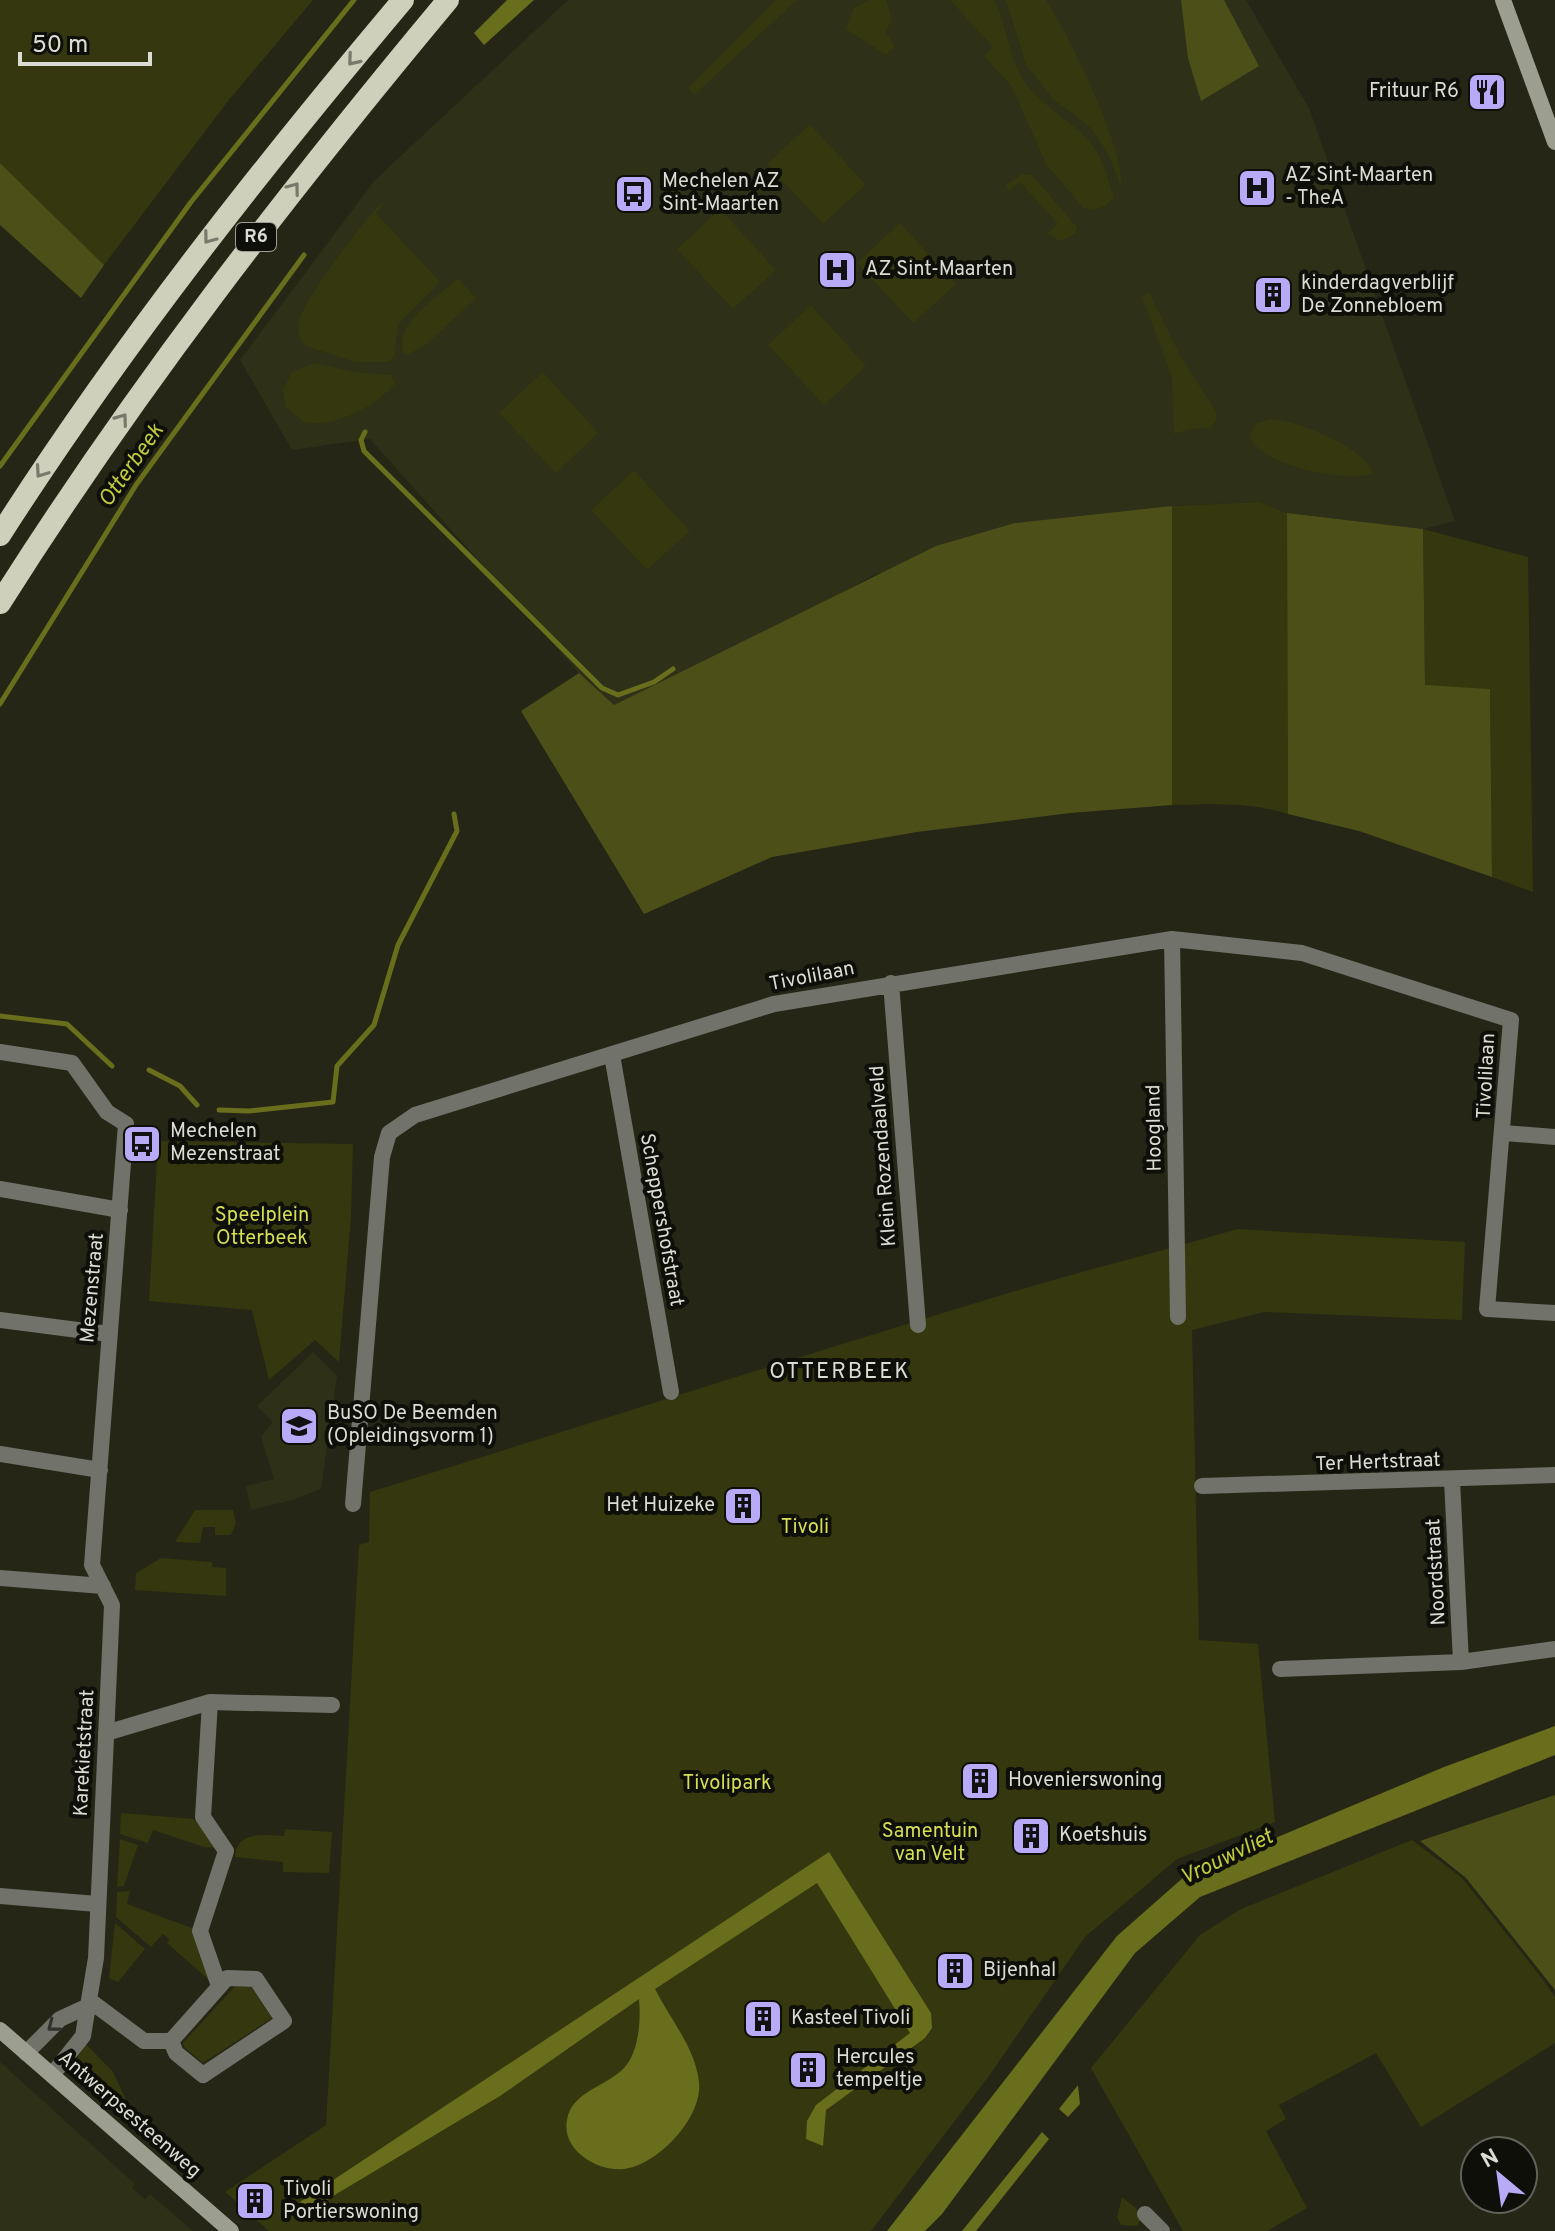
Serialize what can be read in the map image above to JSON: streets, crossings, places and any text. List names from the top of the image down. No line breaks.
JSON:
{"streets":{"highway":["R6"],"main road":["Antwerpsesteenweg"],"street":["Tivolilaan","Hoogland","Klein Rozendaalveld","Scheppershofstraat","Mezenstraat","Ter Hertstraat","Noordstraat","Karekietstraat"]},"crossings":[["Tivolilaan","Hoogland"],["Tivolilaan","Klein Rozendaalveld"],["Tivolilaan","Scheppershofstraat"],["Mezenstraat","Karekietstraat"],["Ter Hertstraat","Noordstraat"],["Karekietstraat","Antwerpsesteenweg"]],"districts":["OTTERBEEK"],"water":["Otterbeek","Vrouwvliet"],"parks":["Speelplein Otterbeek","Tivoli","Tivolipark","Samentuin van Velt"],"places":{"restaurant":["Frituur R6"],"hospital":["AZ Sint-Maarten - TheA","AZ Sint-Maarten"],"bus stop":["Mechelen AZ Sint-Maarten","Mechelen Mezenstraat"],"building":["kinderdagverblijf De Zonnebloem","Het Huizeke","Hovenierswoning","Koetshuis","Bijenhal","Kasteel Tivoli","Hercules tempeltje","Tivoli Portierswoning"],"school or university":["BuSO De Beemden (Opleidingsvorm 1)"]},"scale_bar":"50 m","north":"top left"}
